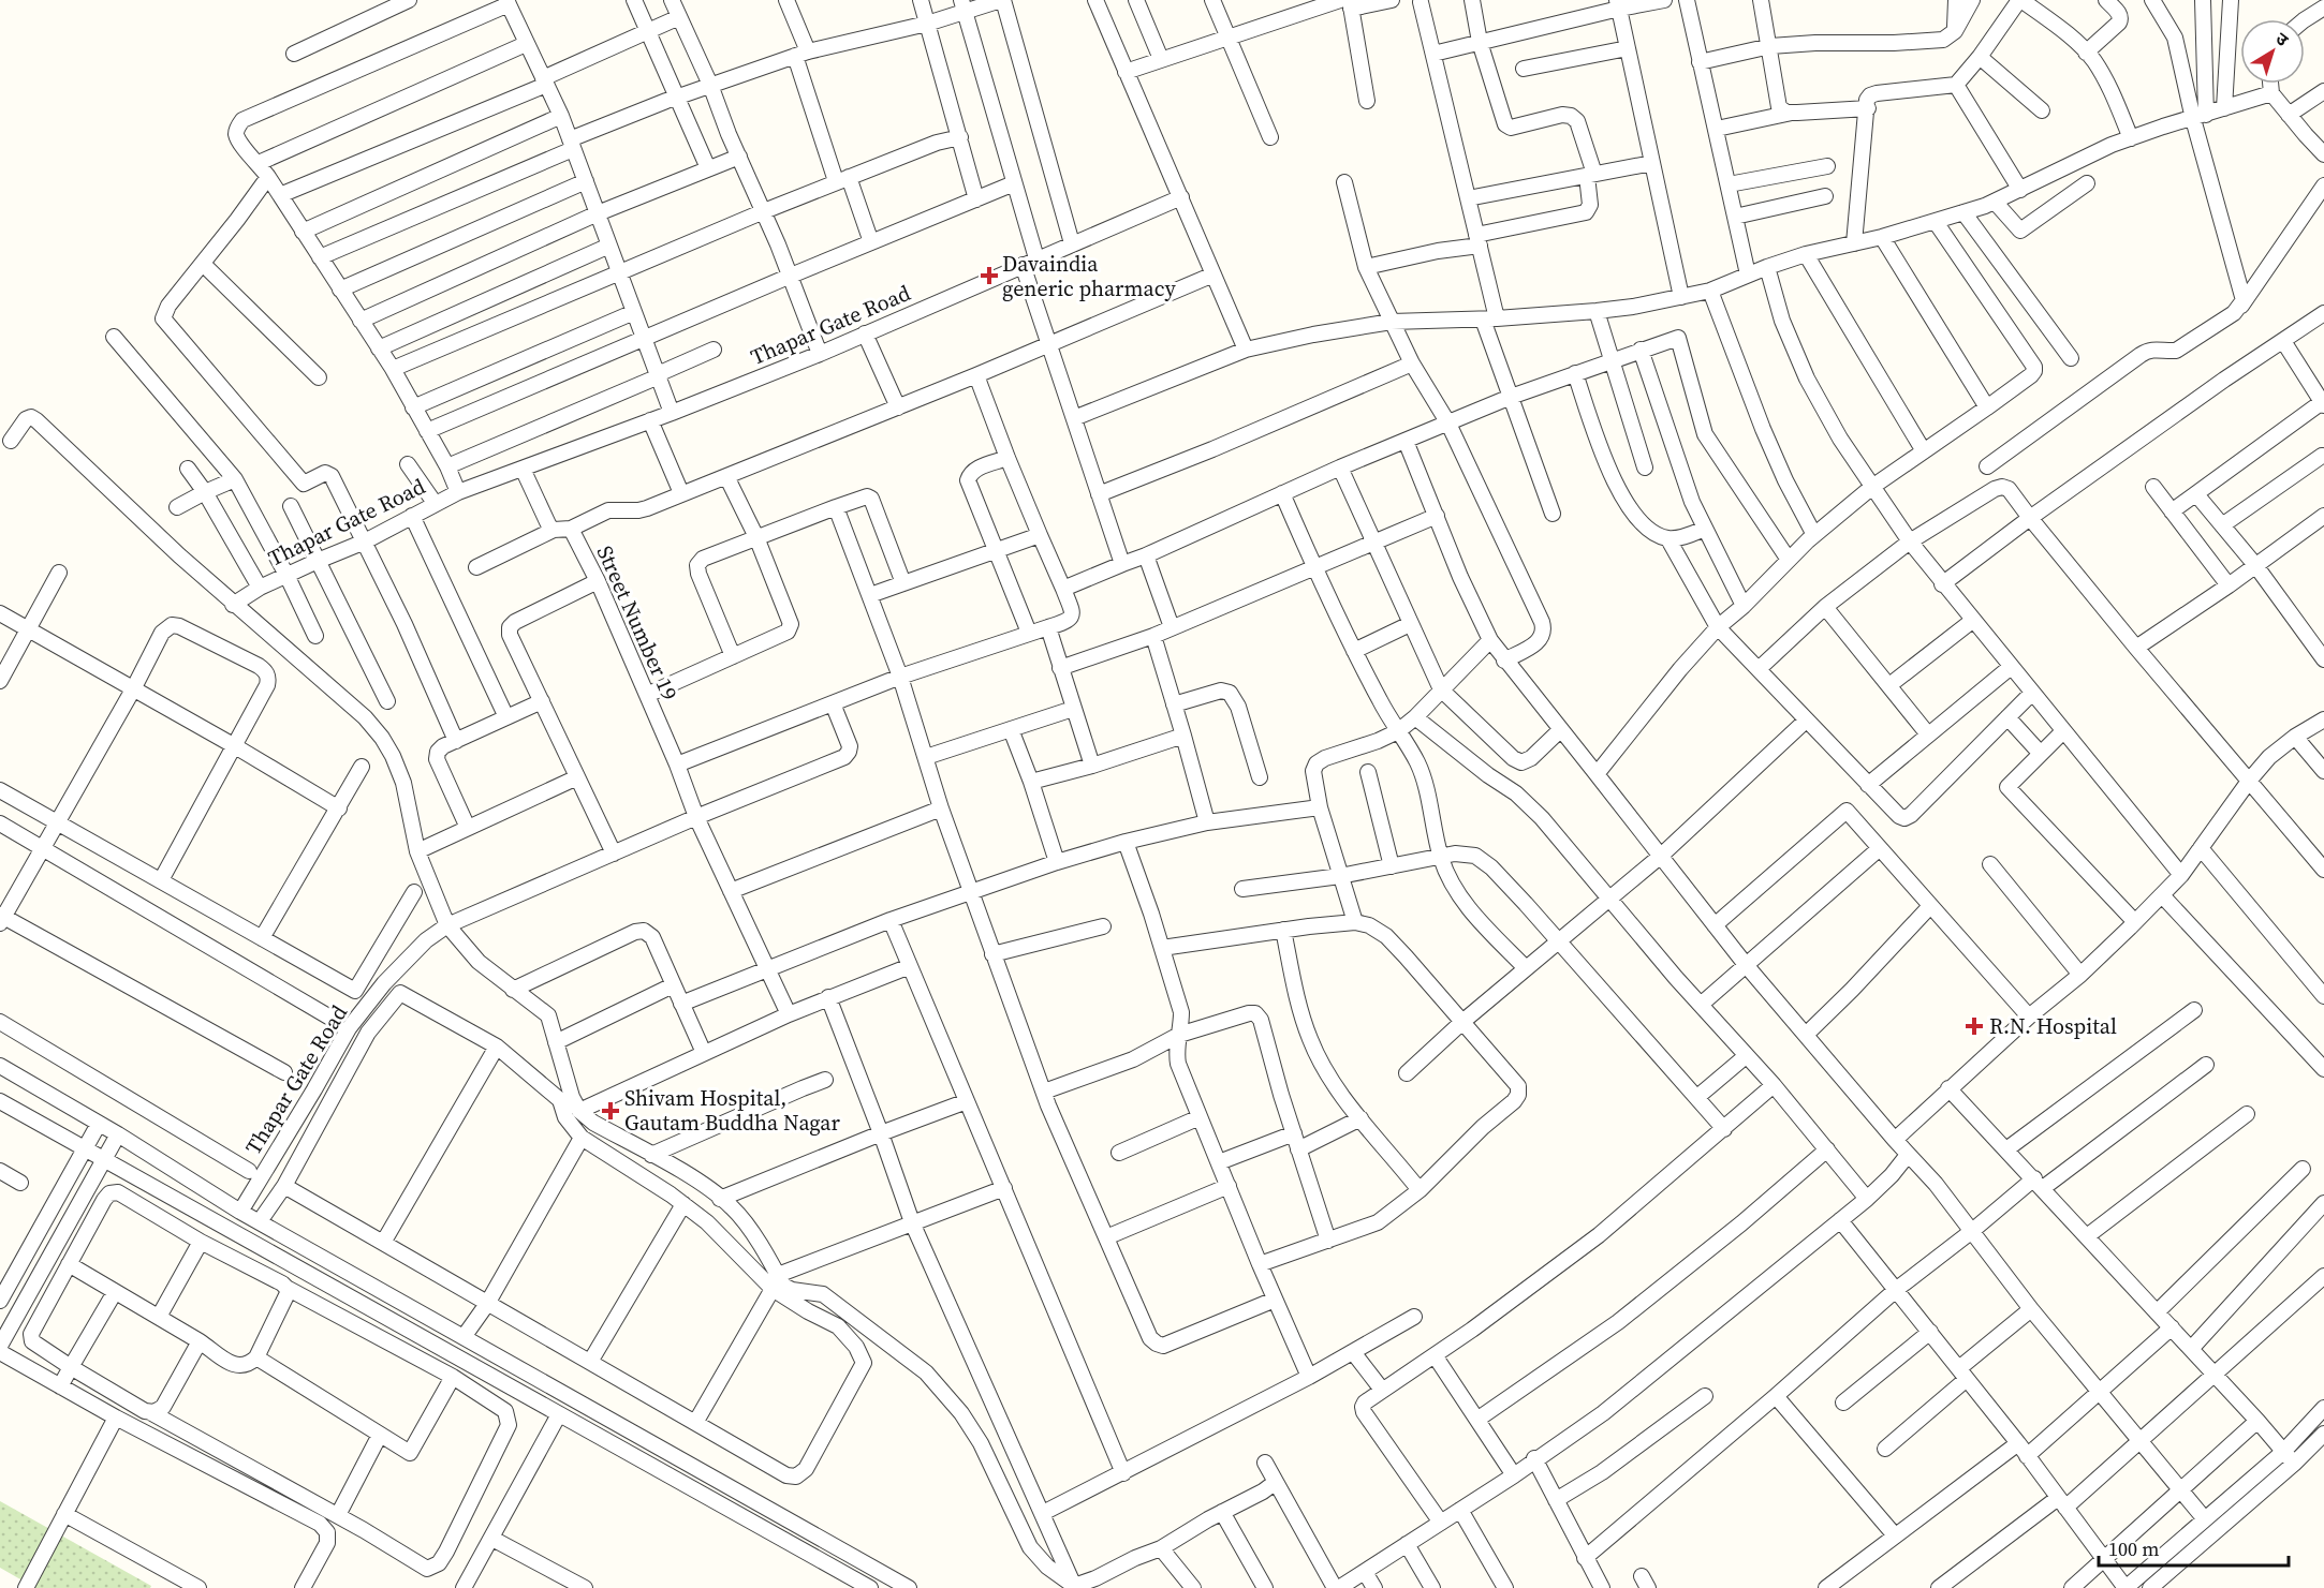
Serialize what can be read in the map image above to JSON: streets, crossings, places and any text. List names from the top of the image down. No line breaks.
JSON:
{"streets":{"street":["Thapar Gate Road","Street Number 19"]},"crossings":[["Thapar Gate Road","Street Number 19"]],"places":{"health":["Davaindia generic pharmacy","R.N. Hospital","Shivam Hospital, Gautam Buddha Nagar"]},"scale_bar":"100 m","north":"top right"}
